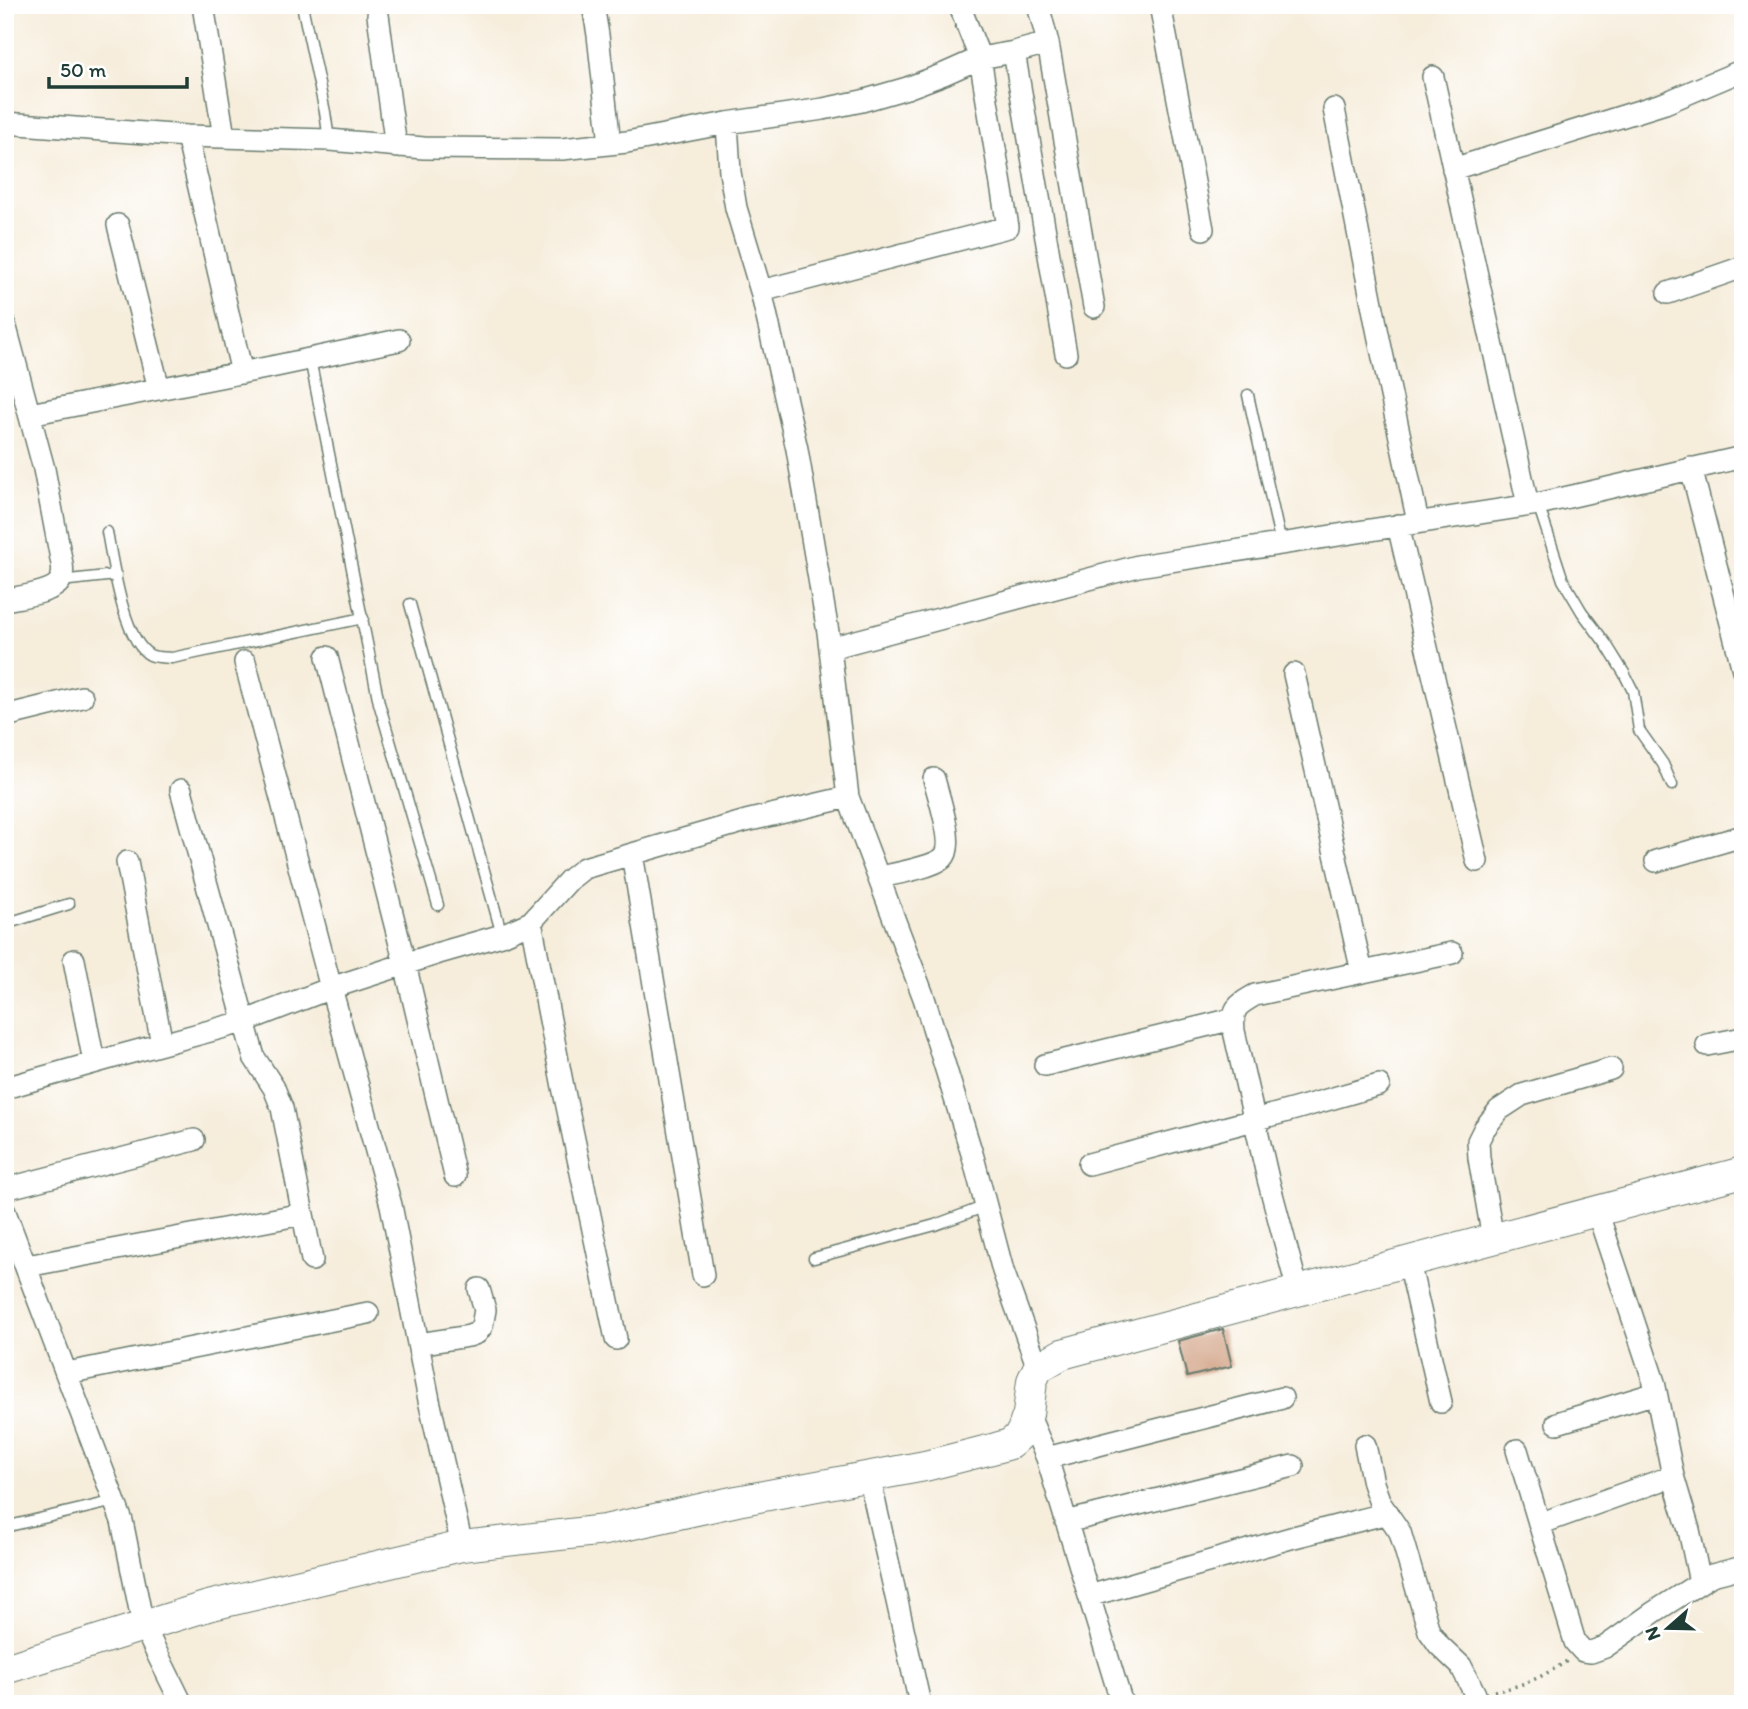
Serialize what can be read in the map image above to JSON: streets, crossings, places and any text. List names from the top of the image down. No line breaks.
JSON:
{"scale_bar":"50 m","north":"left"}
